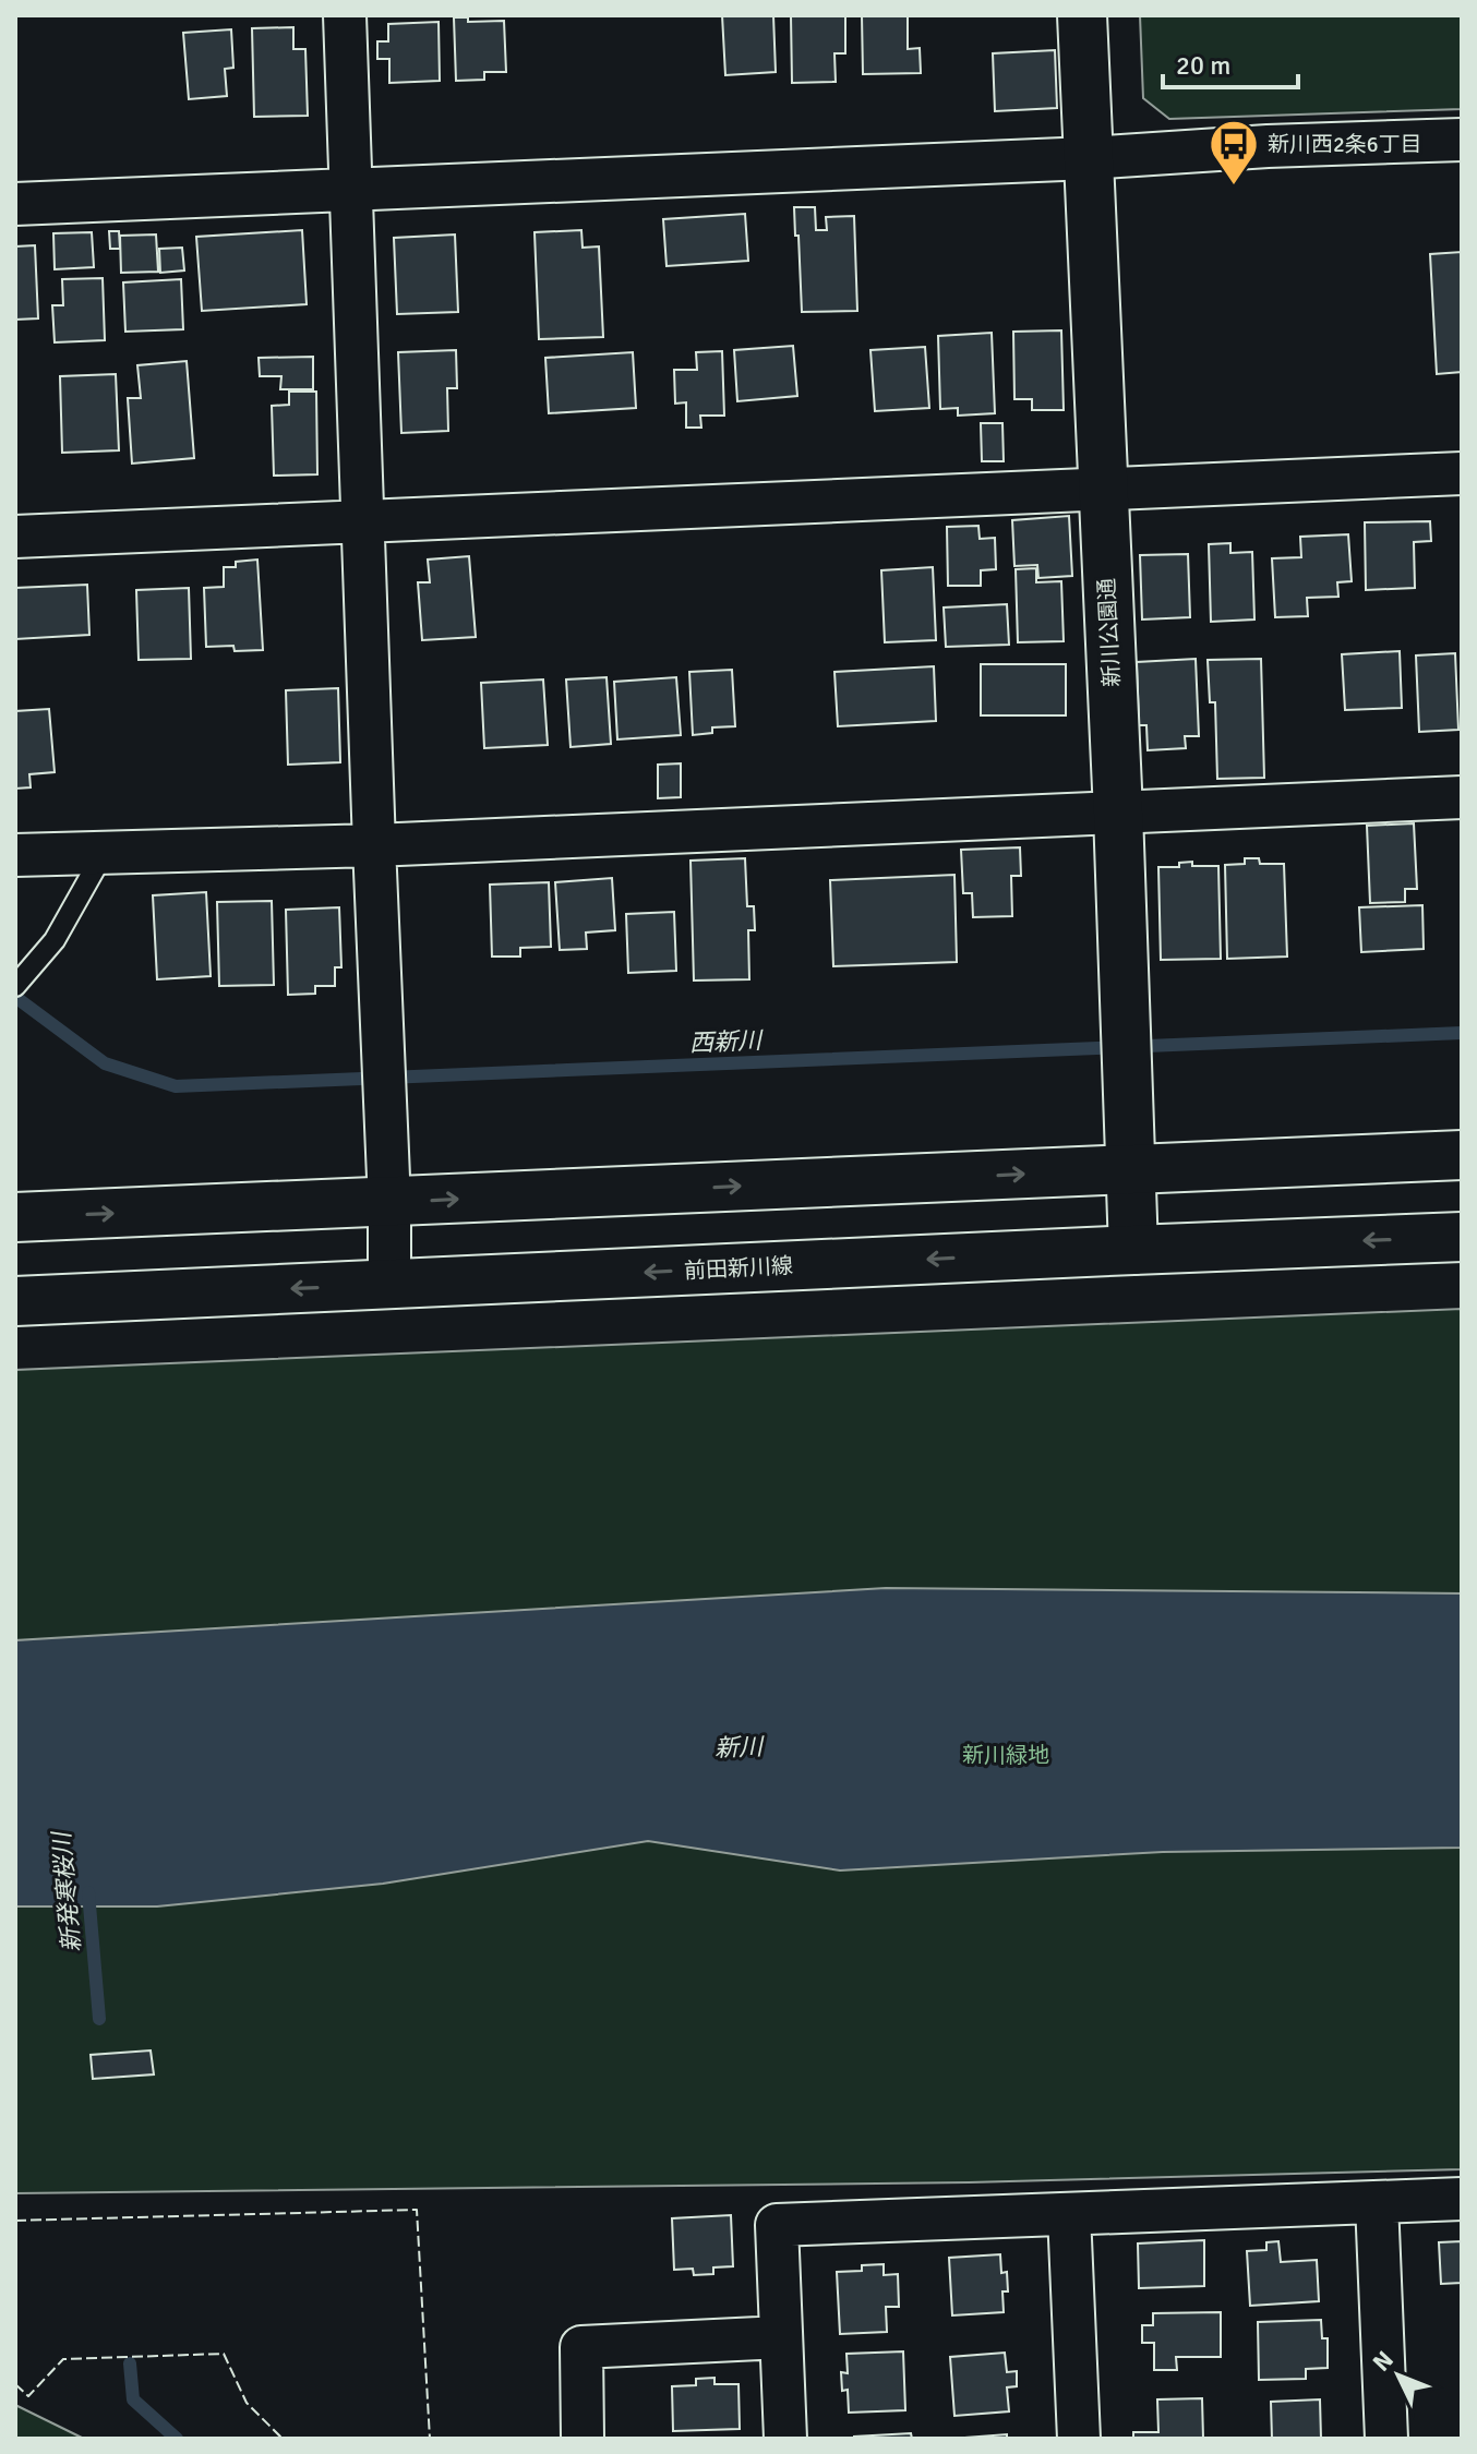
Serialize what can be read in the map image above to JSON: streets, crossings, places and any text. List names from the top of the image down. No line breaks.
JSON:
{"streets":{"main road":["新川公園通","前田新川線"]},"crossings":[["新川公園通","前田新川線"]],"water":["西新川","新川","新発寒桜川"],"parks":["新川緑地"],"places":{"bus stop":["新川西2条6丁目"]},"scale_bar":"20 m","north":"top left"}
